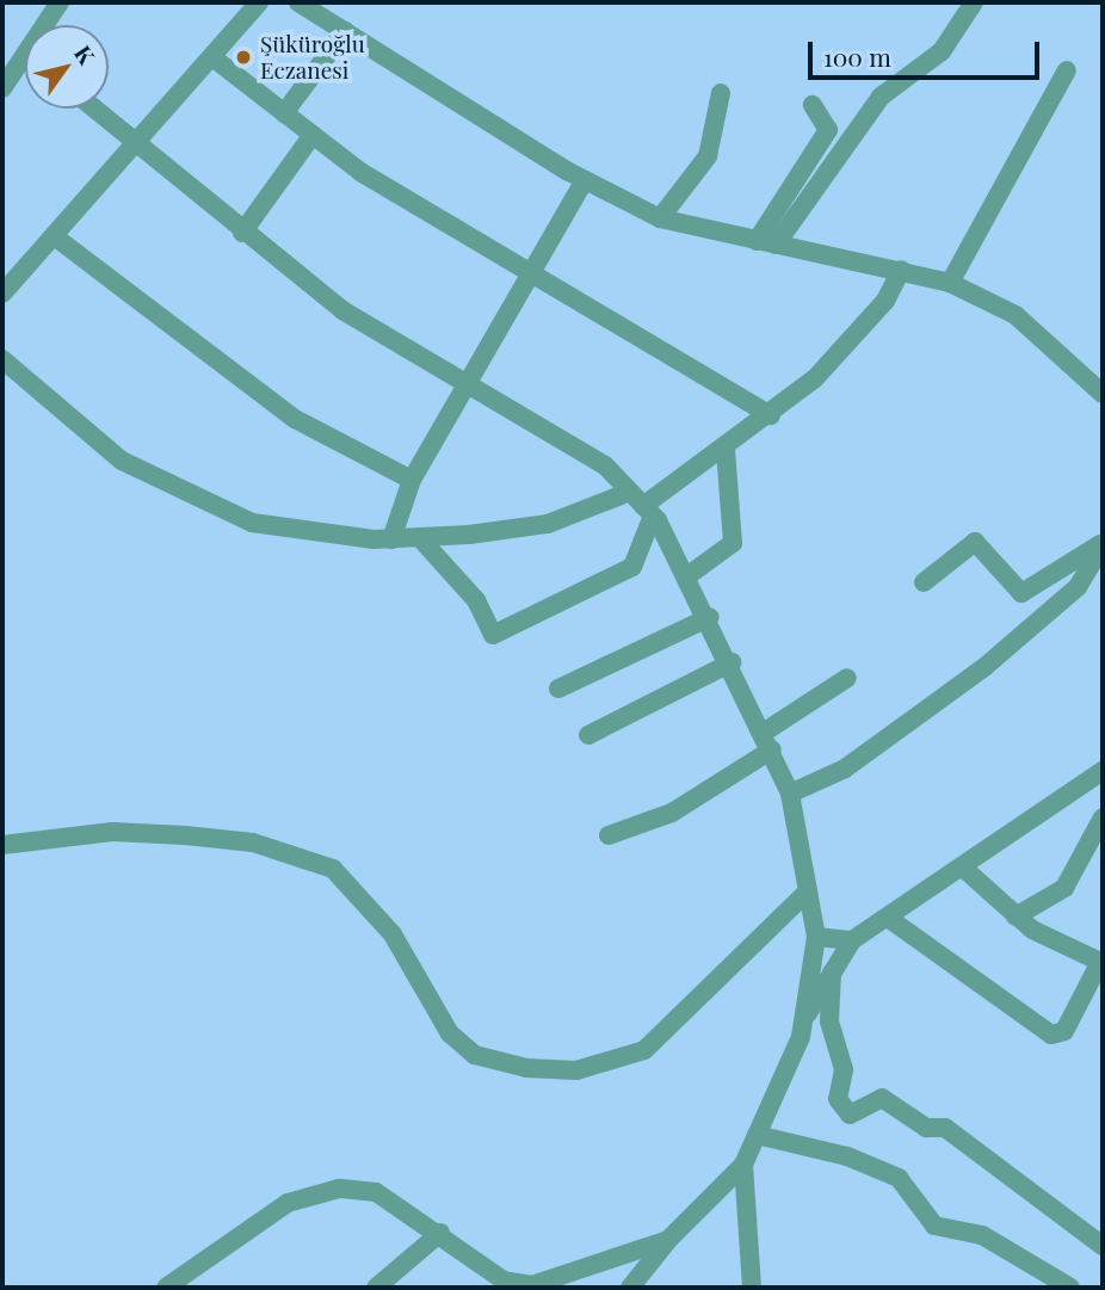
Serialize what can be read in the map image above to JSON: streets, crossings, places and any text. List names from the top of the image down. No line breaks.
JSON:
{"places":["Şüküroğlu Eczanesi"],"scale_bar":"100 m","north":"top right"}
